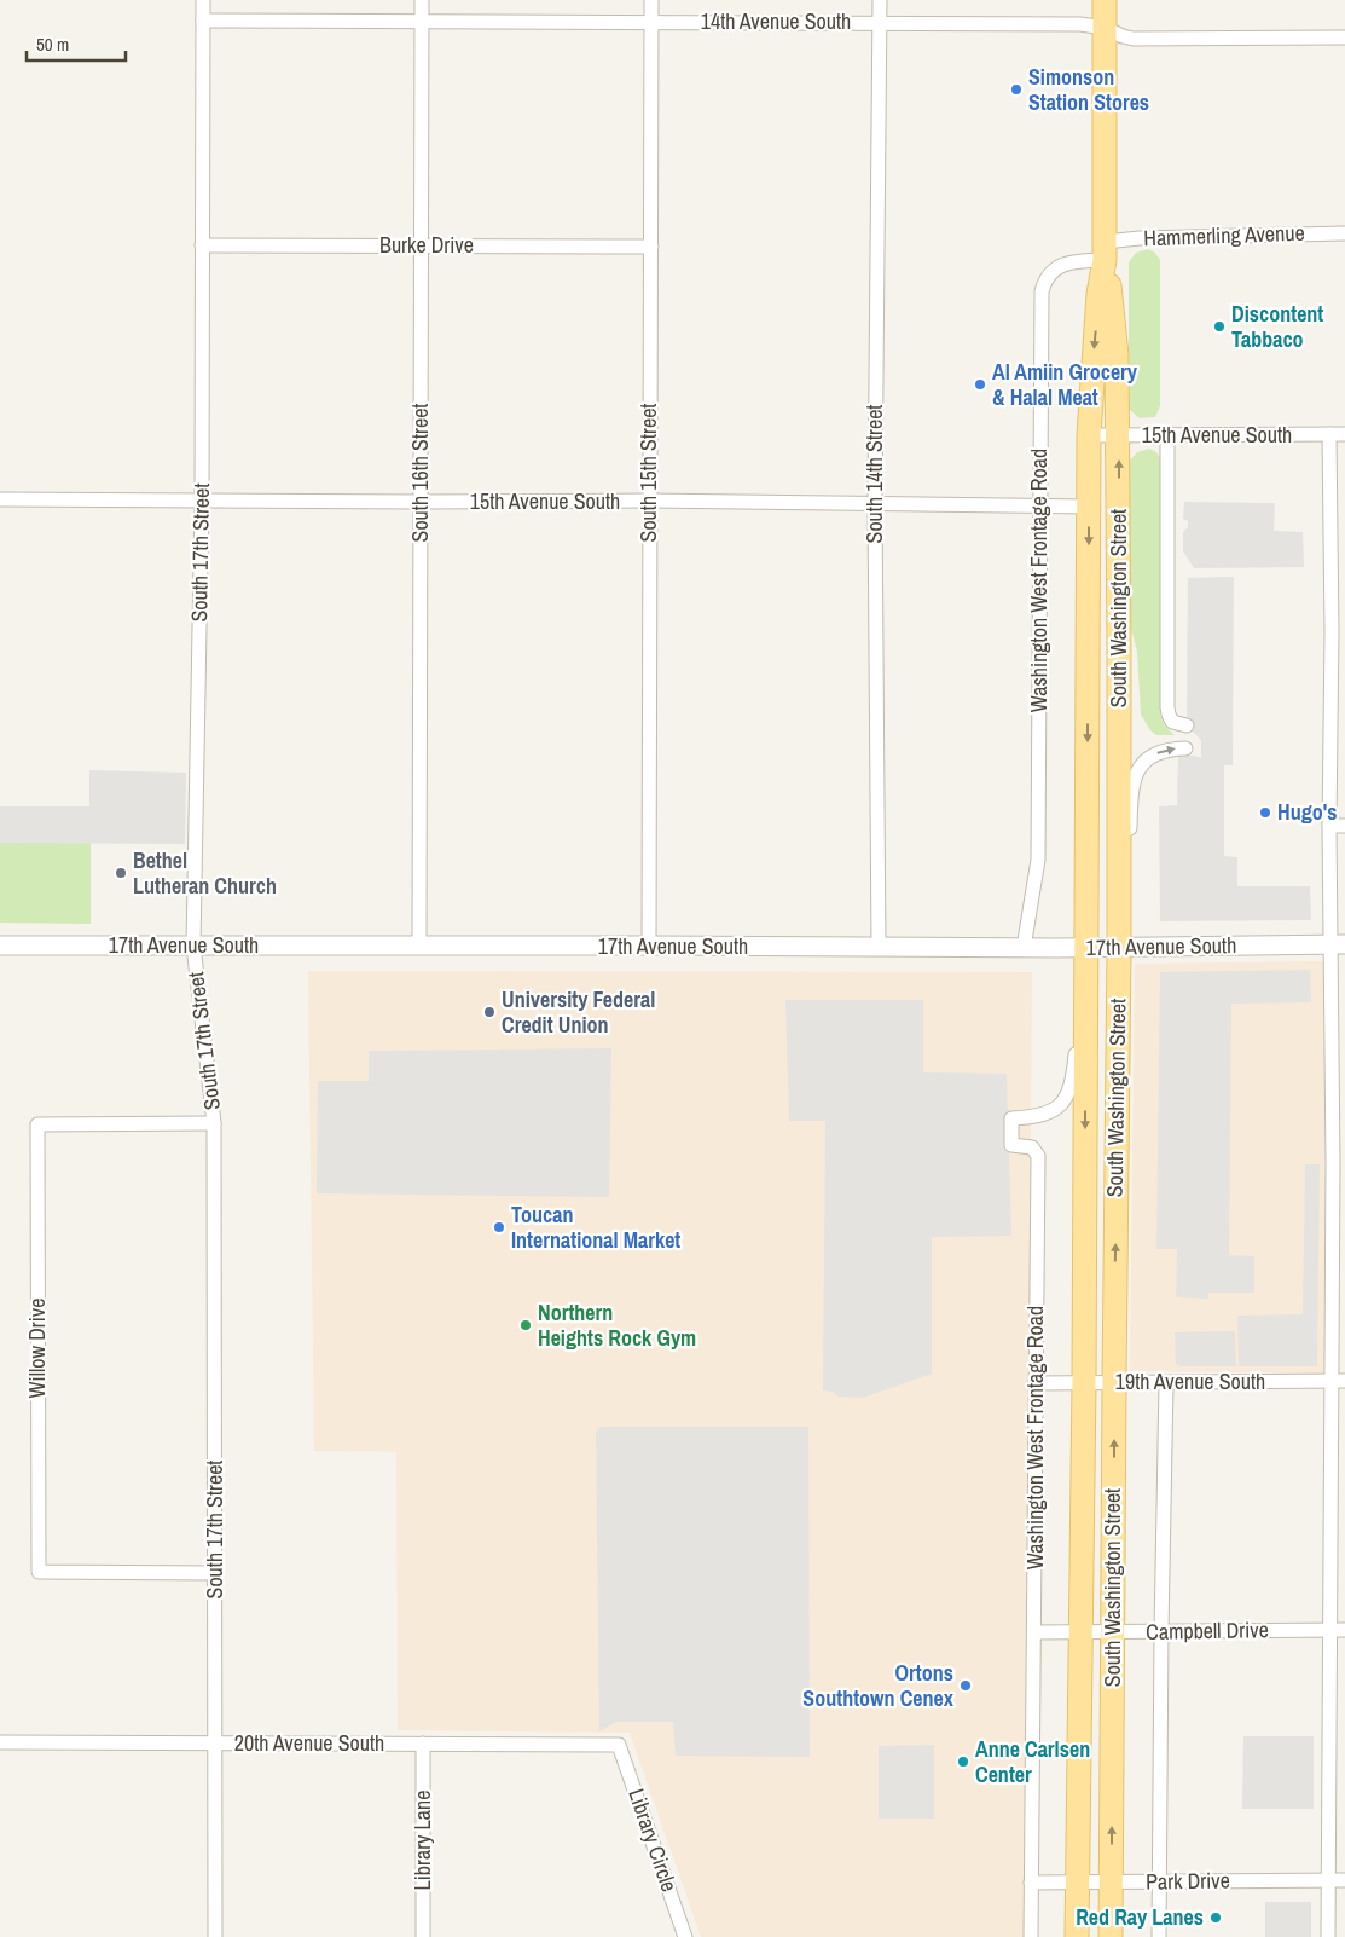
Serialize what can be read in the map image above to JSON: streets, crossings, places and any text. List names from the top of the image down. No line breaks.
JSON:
{"streets":{"main road":["South Washington Street"],"street":["14th Avenue South","Hammerling Avenue","Burke Drive","15th Avenue South","South 16th Street","South 15th Street","South 14th Street","South 17th Street","Washington West Frontage Road","17th Avenue South","Willow Drive","19th Avenue South","Campbell Drive","20th Avenue South","Library Lane","Library Circle","Park Drive"]},"crossings":[["14th Avenue South","South 16th Street"],["14th Avenue South","South 15th Street"],["14th Avenue South","South 14th Street"],["14th Avenue South","South 17th Street"],["14th Avenue South","South Washington Street"],["Hammerling Avenue","Washington West Frontage Road"],["Hammerling Avenue","South Washington Street"],["Burke Drive","South 16th Street"],["Burke Drive","South 15th Street"],["Burke Drive","South 17th Street"],["15th Avenue South","South 16th Street"],["15th Avenue South","South 15th Street"],["15th Avenue South","South 14th Street"],["15th Avenue South","South 17th Street"],["15th Avenue South","Washington West Frontage Road"],["15th Avenue South","South Washington Street"],["South 16th Street","17th Avenue South"],["South 15th Street","17th Avenue South"],["South 14th Street","17th Avenue South"],["South 17th Street","17th Avenue South"],["South 17th Street","Willow Drive"],["South 17th Street","20th Avenue South"],["Washington West Frontage Road","South Washington Street"],["Washington West Frontage Road","17th Avenue South"],["Washington West Frontage Road","19th Avenue South"],["Washington West Frontage Road","Campbell Drive"],["Washington West Frontage Road","Park Drive"],["South Washington Street","17th Avenue South"],["South Washington Street","19th Avenue South"],["South Washington Street","Campbell Drive"],["South Washington Street","Park Drive"],["20th Avenue South","Library Lane"],["20th Avenue South","Library Circle"]],"places":["Simonson Station Stores","Discontent Tabbaco","Al Amiin Grocery & Halal Meat","Hugo's","Bethel Lutheran Church","University Federal Credit Union","Toucan International Market","Northern Heights Rock Gym","Ortons Southtown Cenex","Anne Carlsen Center","Red Ray Lanes"],"scale_bar":"50 m"}
